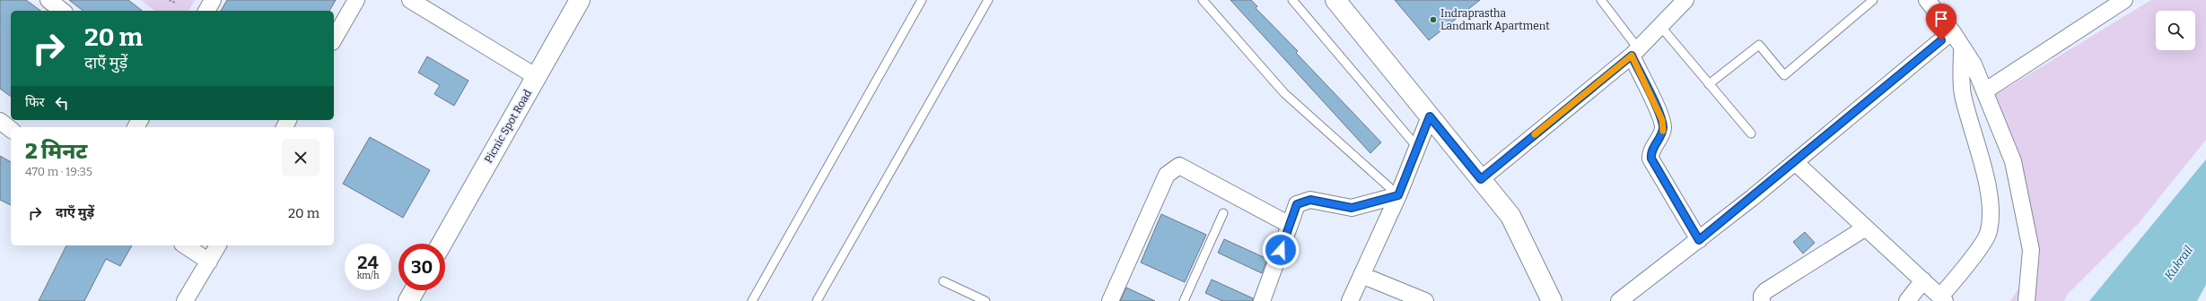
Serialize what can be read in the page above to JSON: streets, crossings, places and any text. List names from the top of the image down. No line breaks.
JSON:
{"streets":{"street":["Picnic Spot Road"]},"water":["Kukrail"],"places":["Indraprastha Landmark Apartment"],"page":{"turn":["20 m","दाएँ मुड़ें"],"then":"फिर","heading":["2 मिनट","470 m · 19:35"],"list":[{"name":"दाएँ मुड़ें","value":"20 m"}],"speed":"24 km/h","limit":"30"}}
